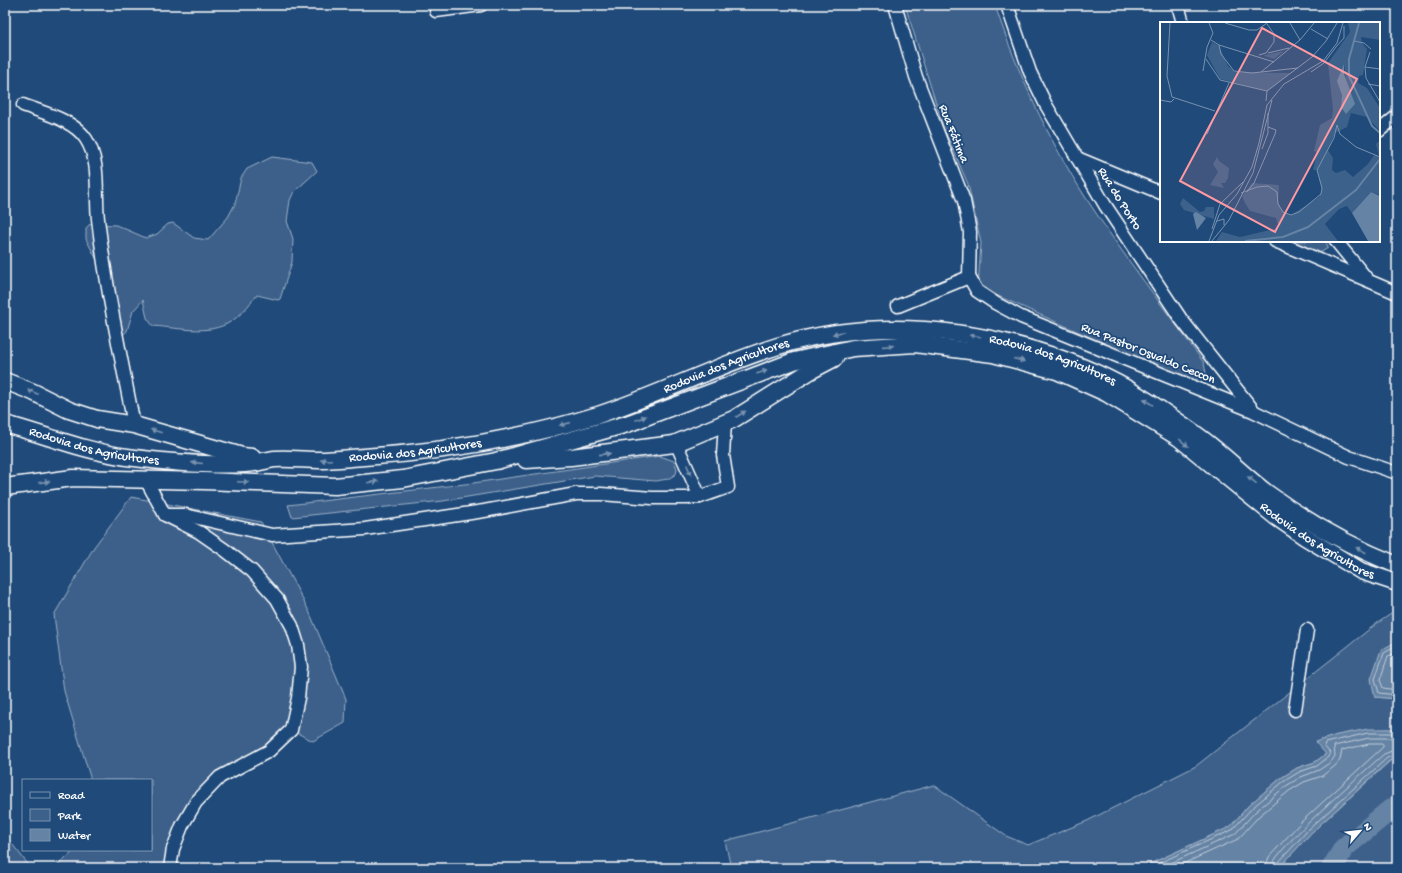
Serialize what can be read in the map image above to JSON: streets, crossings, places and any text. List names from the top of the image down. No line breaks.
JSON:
{"streets":{"main road":["Rodovia dos Agricultores"],"street":["Rua Fátima","Rua do Porto","Rua Pastor Osvaldo Ceccon"]},"crossings":[["Rua Fátima","Rua Pastor Osvaldo Ceccon"],["Rua do Porto","Rua Pastor Osvaldo Ceccon"]],"legend":["Road","Park","Water"],"north":"top right"}
